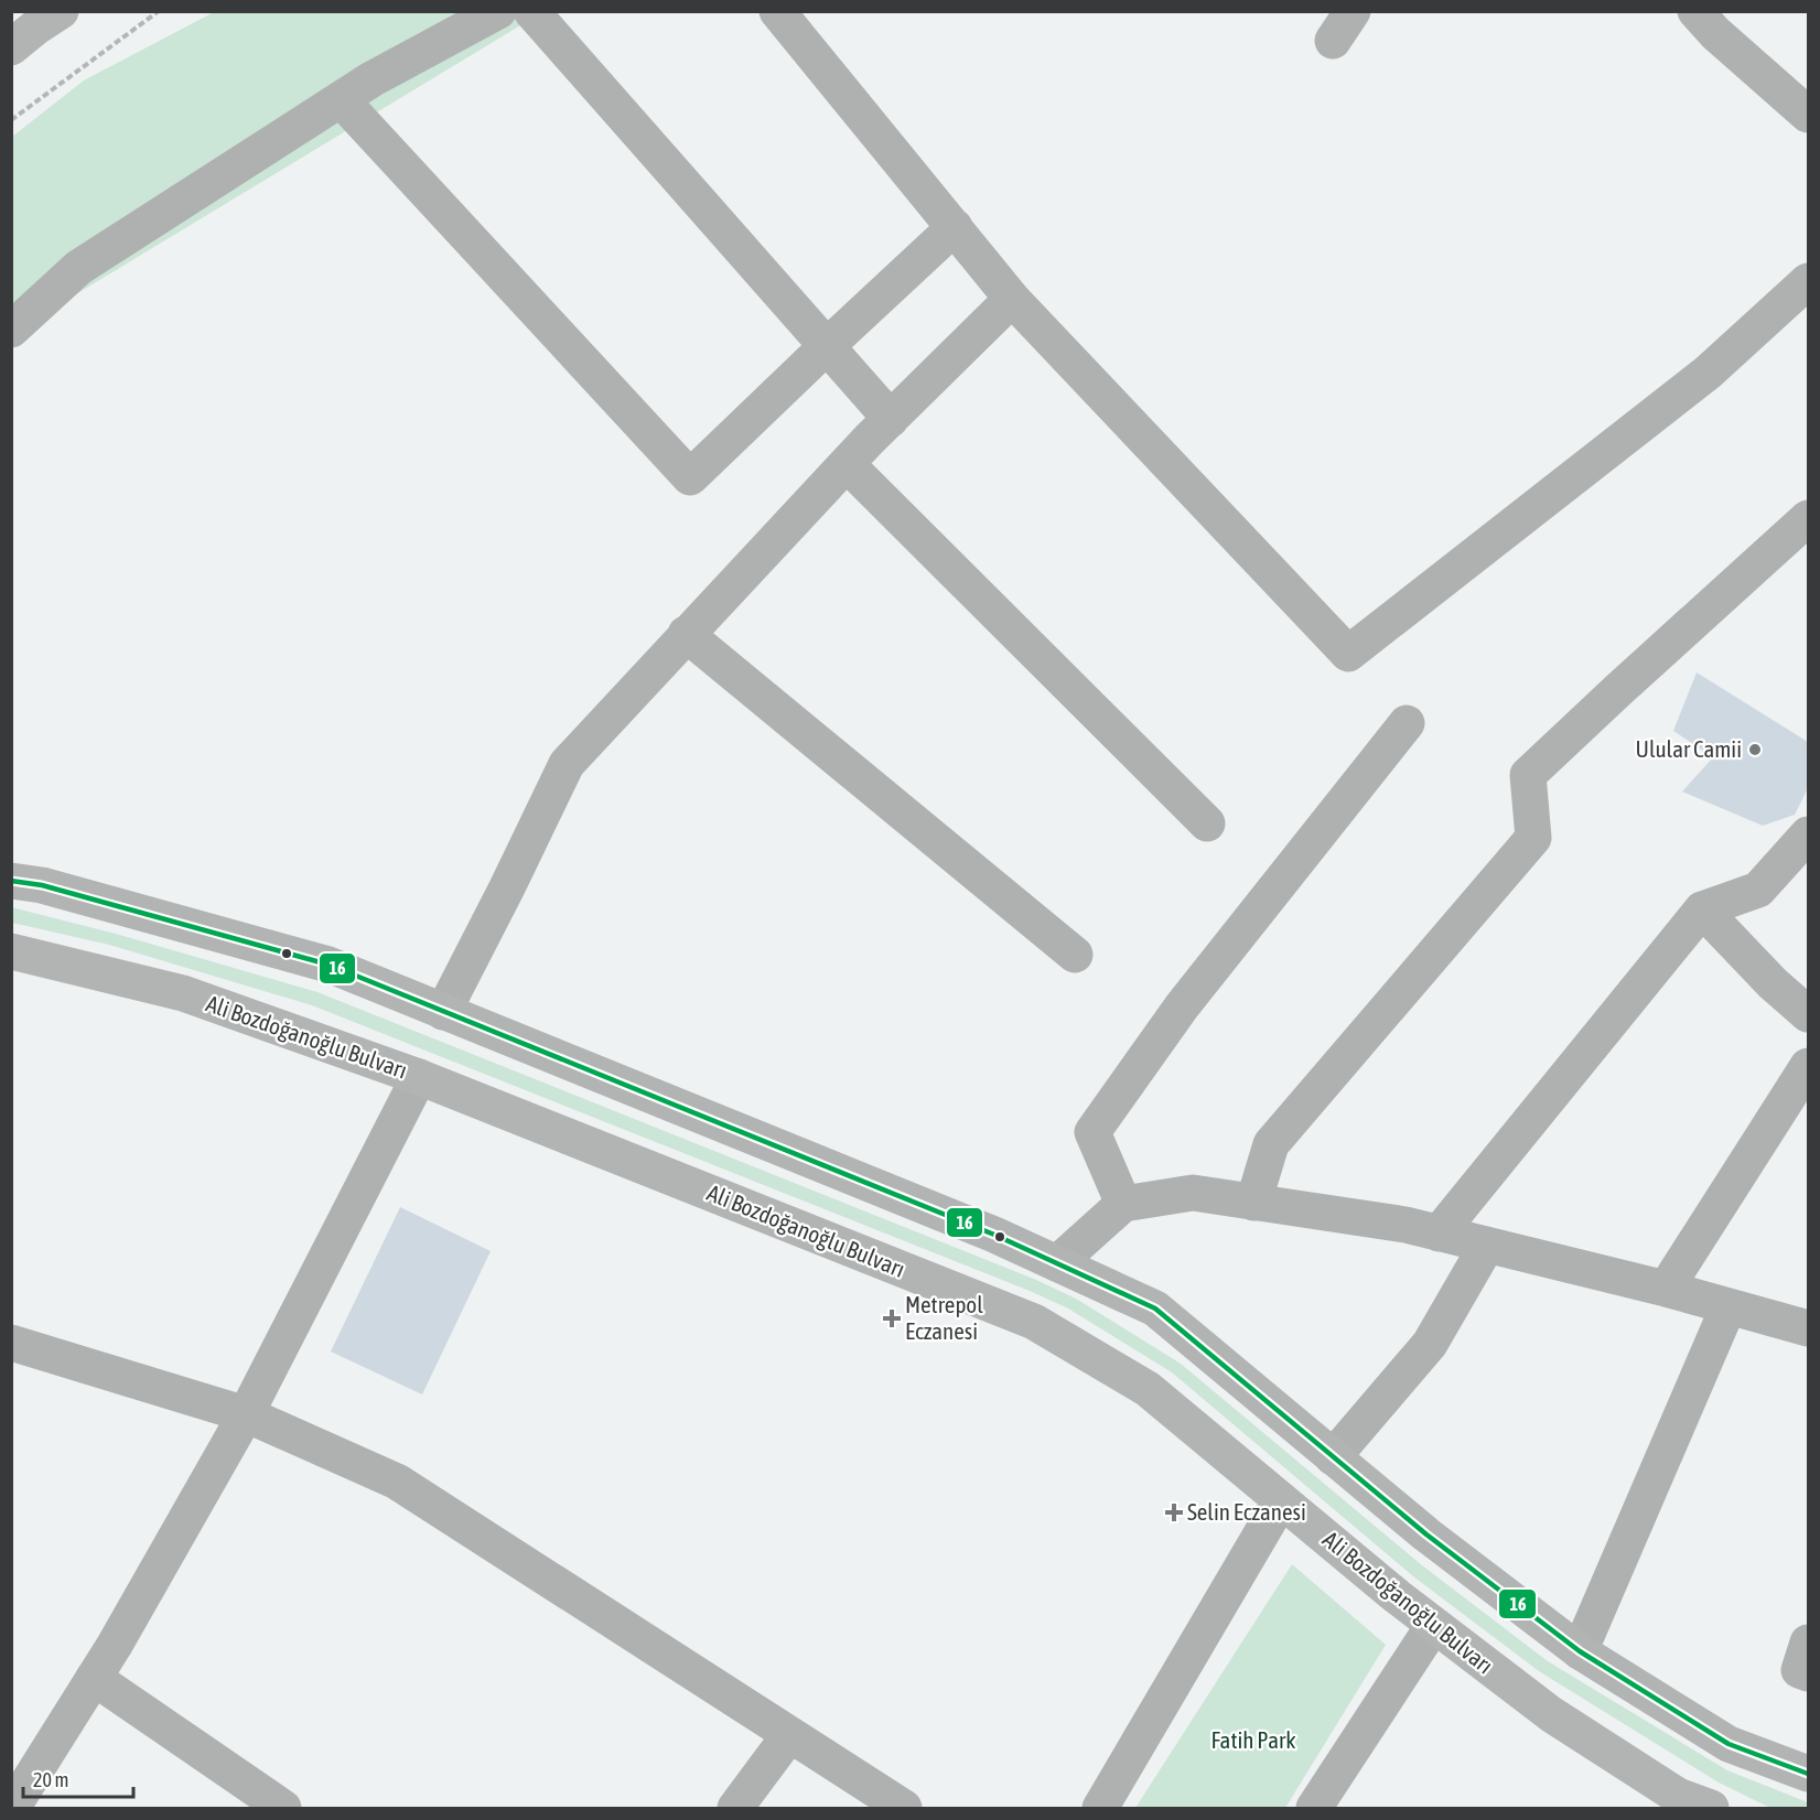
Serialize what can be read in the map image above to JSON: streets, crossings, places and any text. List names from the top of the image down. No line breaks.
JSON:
{"streets":{"main road":["Ali Bozdoğanoğlu Bulvarı"]},"parks":["Fatih Park"],"places":{"other":["Ulular Camii"],"health":["Metrepol Eczanesi","Selin Eczanesi"]},"lines":["transit line 16"],"scale_bar":"20 m"}
